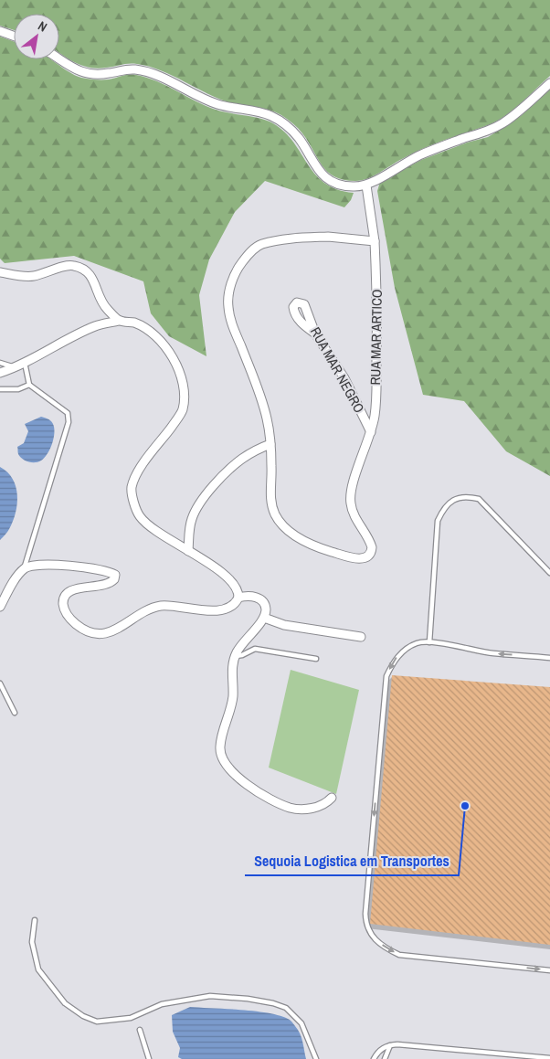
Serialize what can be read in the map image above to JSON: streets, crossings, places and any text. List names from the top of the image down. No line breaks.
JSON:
{"streets":{"street":["RUA MAR ARTICO","RUA MAR NEGRO"]},"crossings":[["RUA MAR ARTICO","RUA MAR NEGRO"]],"places":["Sequoia Logistica em Transportes"],"north":"top right"}
